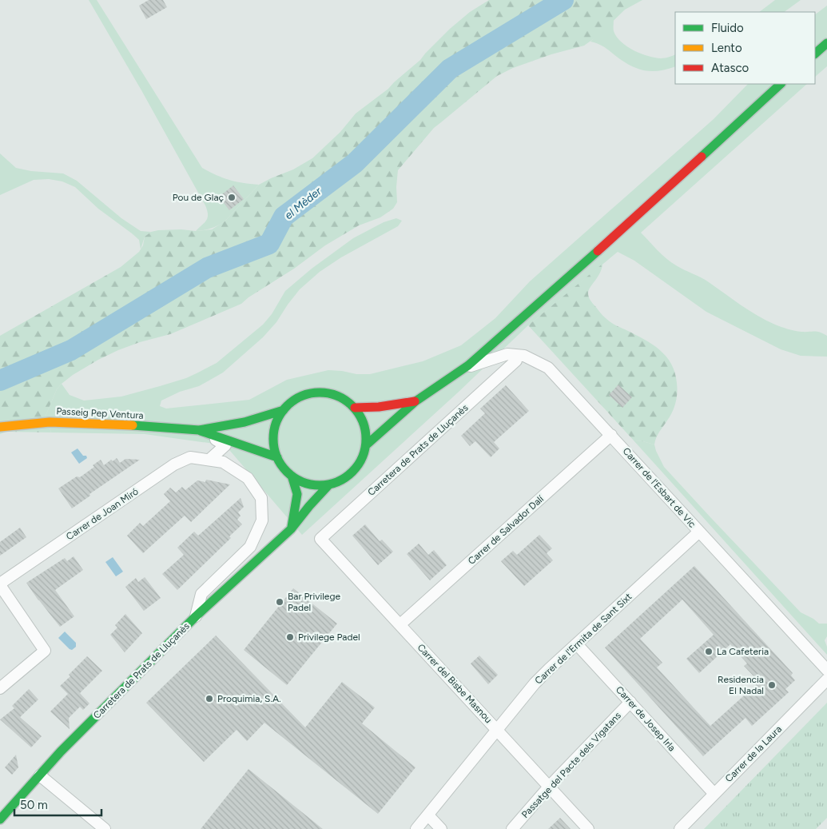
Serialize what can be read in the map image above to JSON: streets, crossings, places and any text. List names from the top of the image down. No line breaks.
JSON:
{"streets":{"street":["Passeig Pep Ventura","Carretera de Prats de Lluçanès","Carrer de l'Esbart de Vic","Carrer de Joan Miró","Carrer de Salvador Dalí","Carrer de l'Ermita de Sant Sixt","Carrer del Bisbe Masnou","Carrer de Josep Irla","Carrer de la Laura","Passatge del Pacte dels Vigatans"]},"crossings":[["Passeig Pep Ventura","Carretera de Prats de Lluçanès"],["Carretera de Prats de Lluçanès","Carrer de Joan Miró"],["Carretera de Prats de Lluçanès","Carrer del Bisbe Masnou"],["Carrer de l'Esbart de Vic","Carrer de Salvador Dalí"],["Carrer de l'Esbart de Vic","Carrer de l'Ermita de Sant Sixt"],["Carrer de Salvador Dalí","Carrer del Bisbe Masnou"],["Carrer de l'Ermita de Sant Sixt","Carrer del Bisbe Masnou"],["Carrer de l'Ermita de Sant Sixt","Carrer de Josep Irla"],["Carrer del Bisbe Masnou","Passatge del Pacte dels Vigatans"],["Carrer de Josep Irla","Carrer de la Laura"],["Carrer de Josep Irla","Passatge del Pacte dels Vigatans"]],"water":["el Mèder"],"places":["Pou de Glaç","Bar Privilege Padel","Privilege Padel","La Cafeteria","Residencia El Nadal","Proquimia, S.A."],"legend":["Fluido","Lento","Atasco"],"scale_bar":"50 m"}
